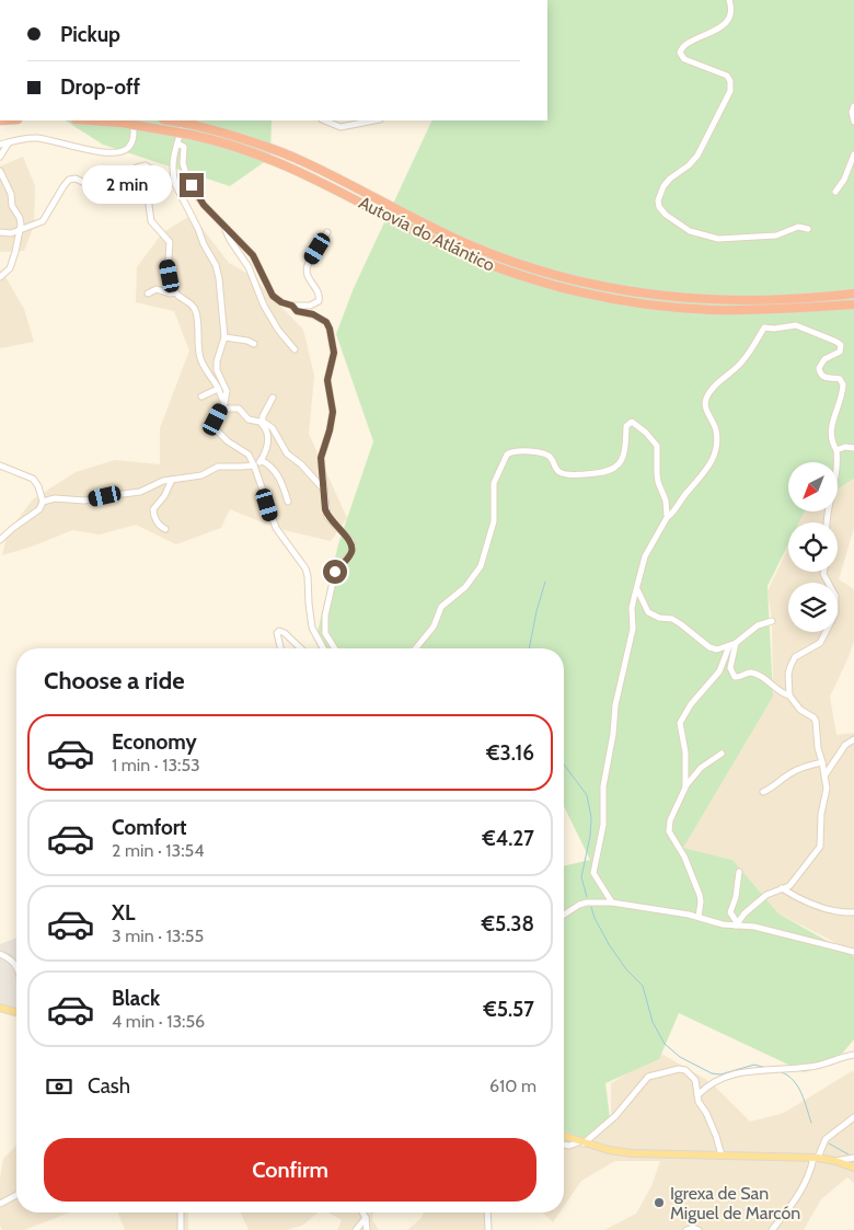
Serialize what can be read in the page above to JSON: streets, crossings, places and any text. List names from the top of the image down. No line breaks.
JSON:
{"streets":{"highway":["Autovía do Atlántico"]},"places":["Igrexa de San Miguel de Marcón"],"north":"bottom left","page":{"banner":["Pickup","Drop-off"],"bubble":"2 min","heading":"Choose a ride","list":[{"name":"Economy","note":"1 min · 13:53","value":"€3.16"},{"name":"Comfort","note":"2 min · 13:54","value":"€4.27"},{"name":"XL","note":"3 min · 13:55","value":"€5.38"},{"name":"Black","note":"4 min · 13:56","value":"€5.57"}],"pay":["Cash","610 m"],"buttons":"Confirm"}}
